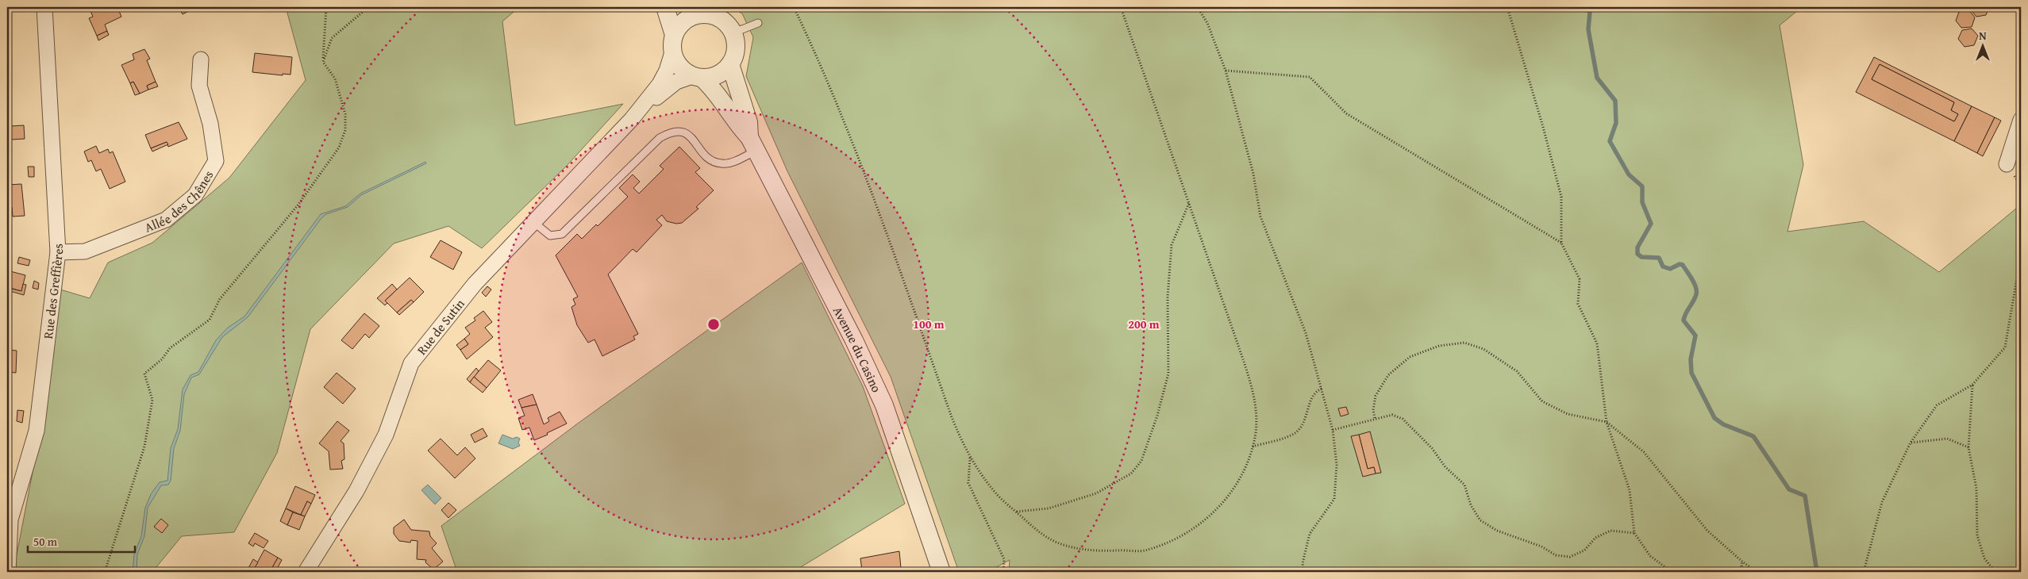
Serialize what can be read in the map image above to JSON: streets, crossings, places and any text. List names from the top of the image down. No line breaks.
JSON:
{"streets":{"street":["Allée des Chênes","Rue des Greffières","Rue de Sutin","Avenue du Casino"]},"crossings":[["Allée des Chênes","Rue des Greffières"]],"scale_bar":"50 m","north":"top","rings":["100 m","200 m"]}
